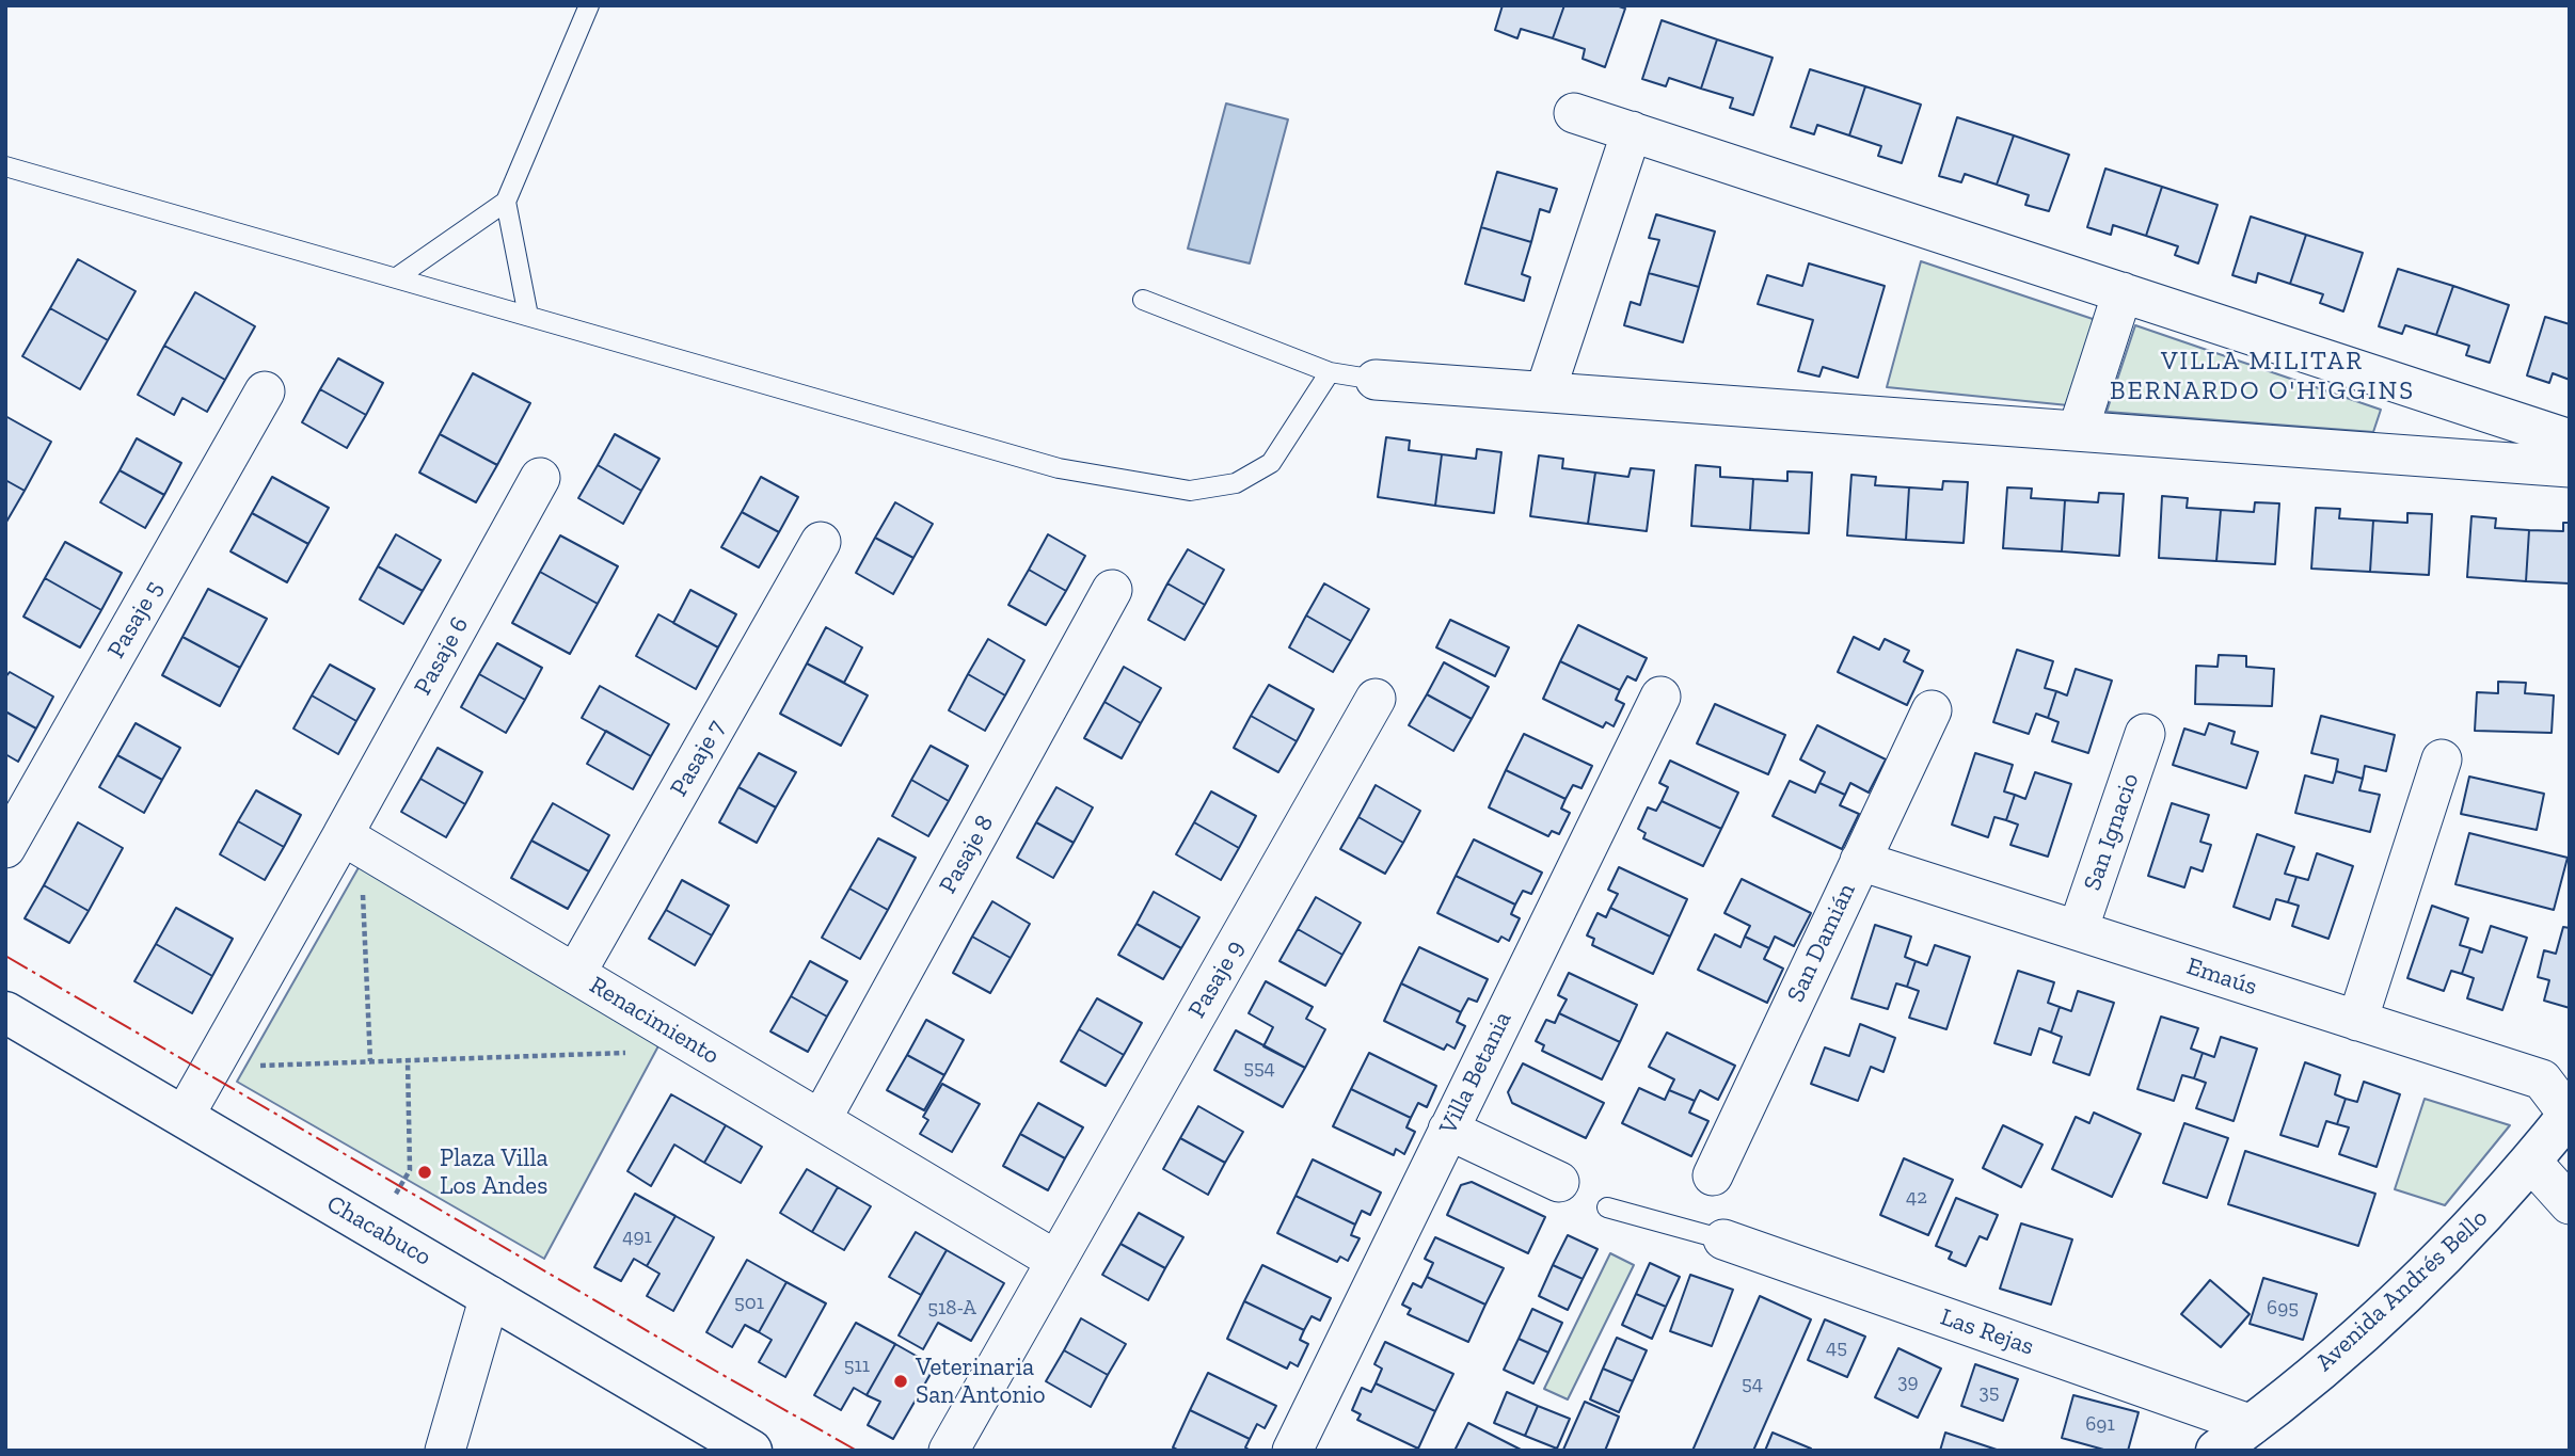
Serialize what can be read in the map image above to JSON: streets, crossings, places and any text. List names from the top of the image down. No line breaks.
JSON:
{"streets":{"street":["Pasaje 5","Pasaje 6","Pasaje 7","San Ignacio","Pasaje 8","San Damián","Emaús","Pasaje 9","Renacimiento","Villa Betania","Chacabuco","Avenida Andrés Bello","Las Rejas"]},"crossings":[["Pasaje 6","Renacimiento"],["Pasaje 7","Renacimiento"],["San Ignacio","Emaús"],["Pasaje 8","Renacimiento"],["San Damián","Emaús"],["Emaús","Avenida Andrés Bello"],["Pasaje 9","Renacimiento"],["Avenida Andrés Bello","Las Rejas"]],"districts":["VILLA MILITAR BERNARDO O'HIGGINS"],"places":["Plaza Villa Los Andes","Veterinaria San Antonio"],"house_numbers":["554","42","491","501","518-A","695","45","511","39","54","35","691"]}
